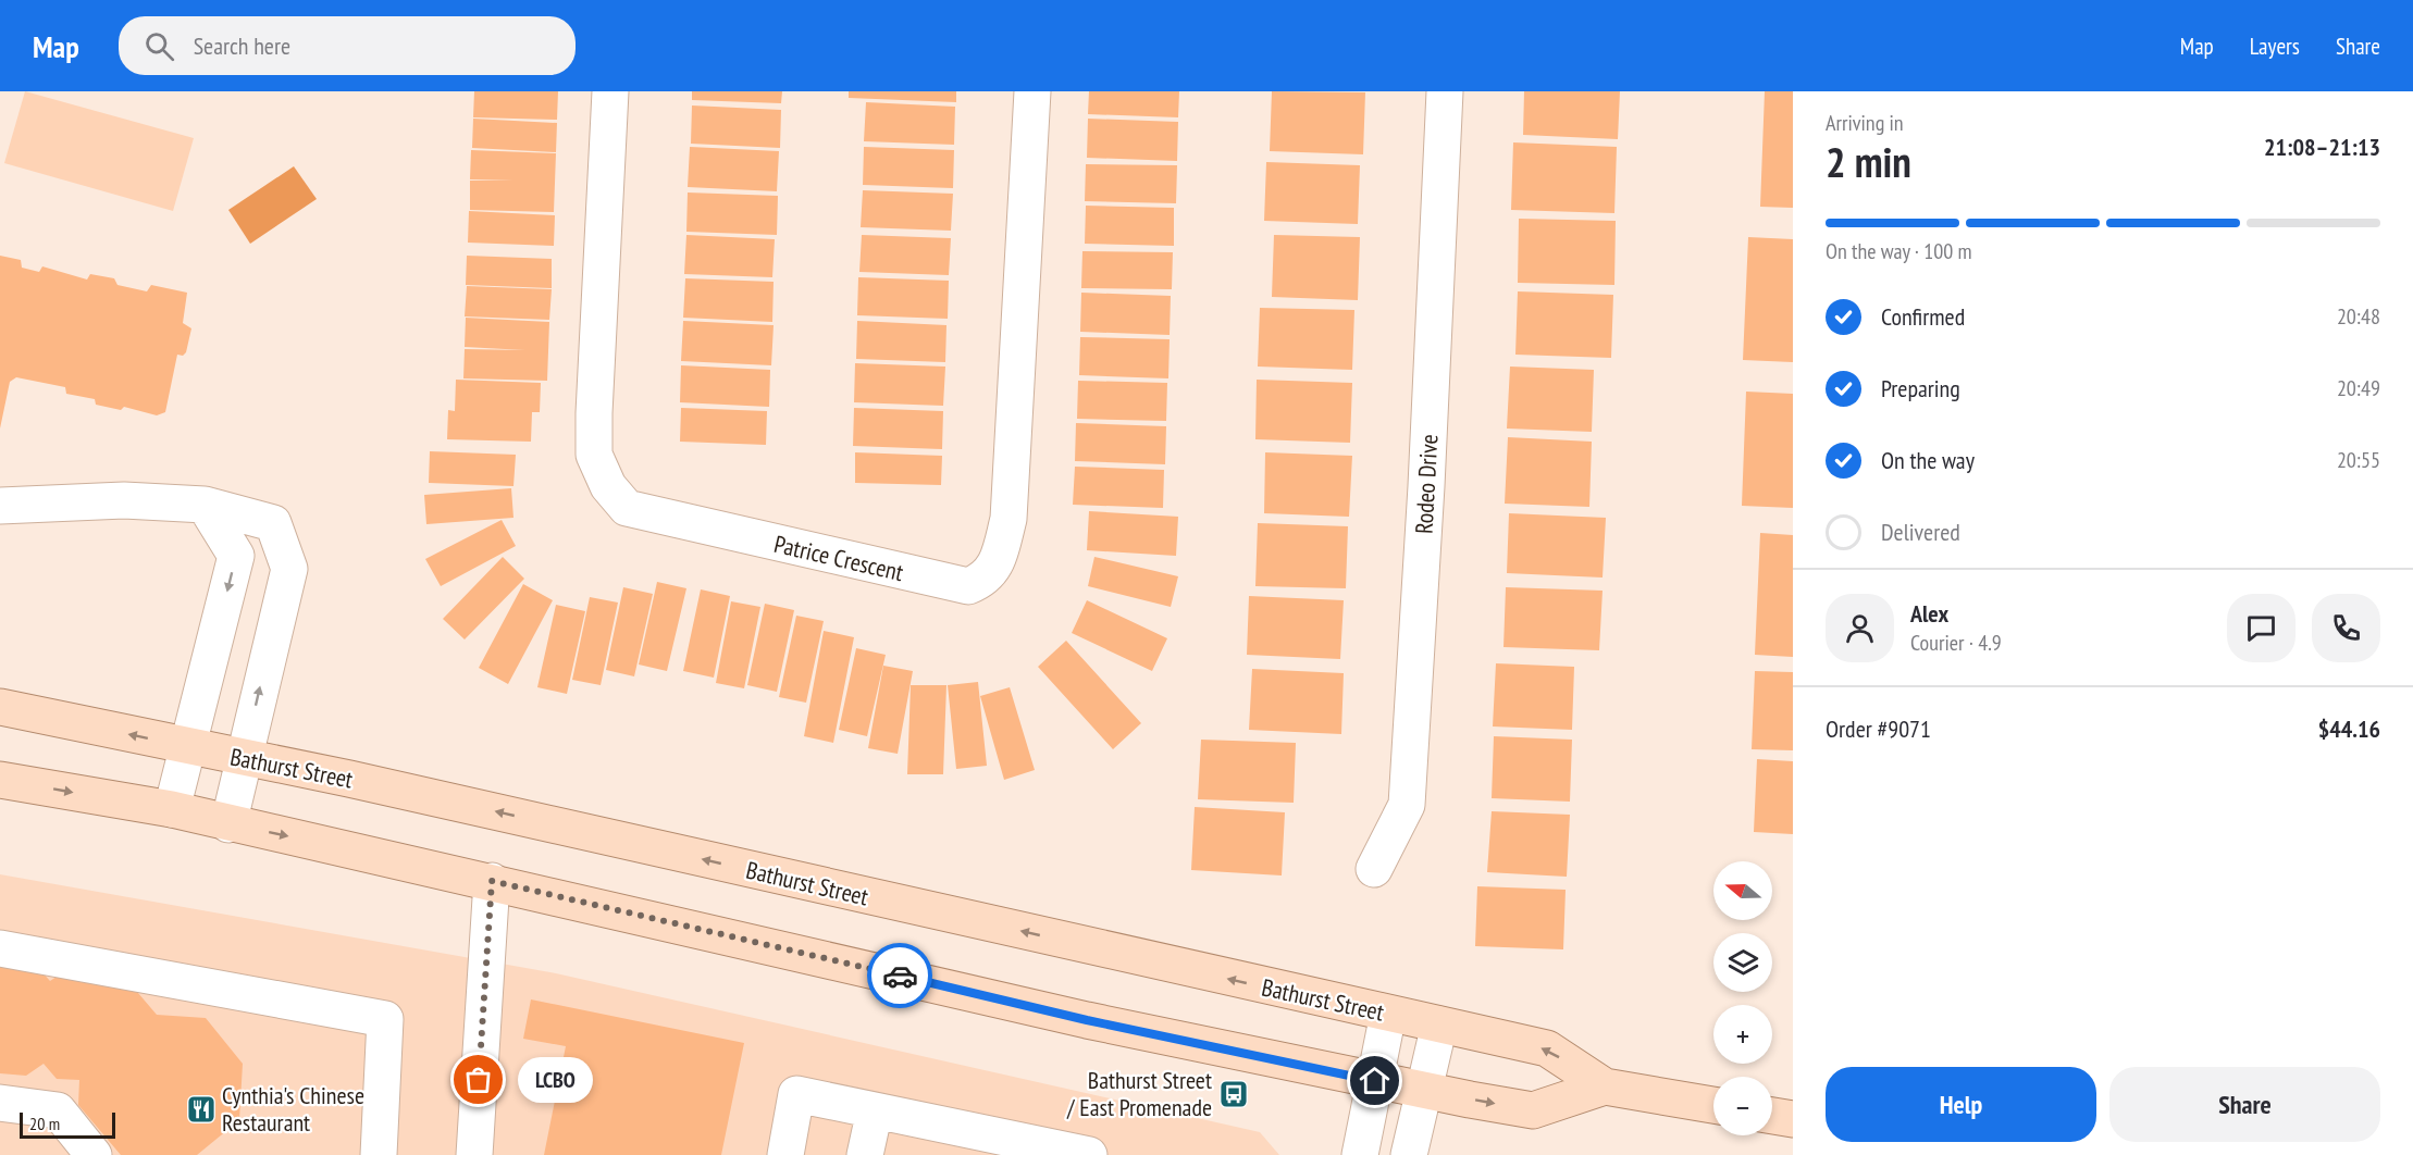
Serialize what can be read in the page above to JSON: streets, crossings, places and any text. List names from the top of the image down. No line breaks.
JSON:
{"streets":{"main road":["Bathurst Street"],"street":["Rodeo Drive","Patrice Crescent"]},"places":{"other":["LCBO"],"bus stop":["Bathurst Street / East Promenade"],"restaurant":["Cynthia's Chinese Restaurant"]},"scale_bar":"20 m","north":"left","page":{"header":"Map","search":"Search here","nav":["Map","Layers","Share"],"heading":["2 min","Arriving in","21:08–21:13"],"panel":["Alex","Courier · 4.9","Order #9071","$44.16"],"bar":"On the way · 100 m","list":[["Confirmed","20:48"],["Preparing","20:49"],["On the way","20:55"],"Delivered"],"map_buttons":["+","−"],"buttons":["Help","Share"],"bubble":"LCBO","scale":"20 m"}}
